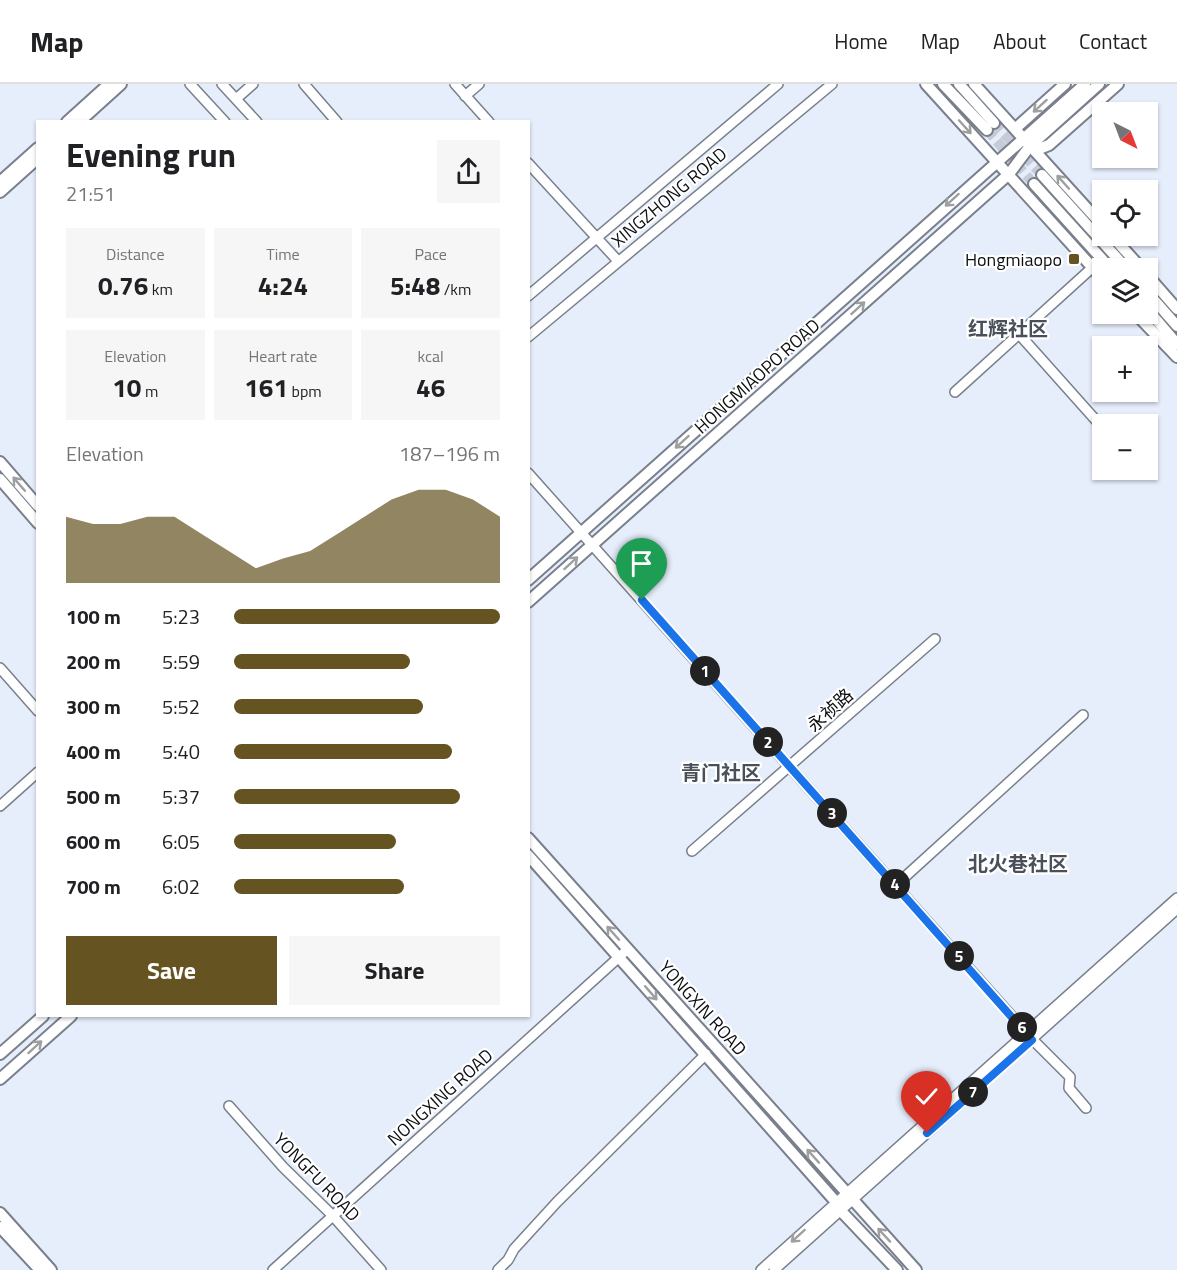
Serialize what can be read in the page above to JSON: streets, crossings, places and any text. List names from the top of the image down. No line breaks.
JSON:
{"streets":{"main road":["HONGMIAOPO ROAD","YONGXIN ROAD"],"street":["XINGZHONG ROAD","永祯路","NONGXING ROAD","YONGFU ROAD"]},"crossings":[["YONGXIN ROAD","NONGXING ROAD"],["NONGXING ROAD","YONGFU ROAD"]],"districts":["红辉社区","青门社区","北火巷社区"],"places":{"transit":["Hongmiaopo"]},"north":"bottom right","page":{"header":"Map","nav":["Home","Map","About","Contact"],"map_buttons":["+","−"],"heading":["Evening run","21:51"],"stats":[["Distance","0.76 km"],["Time","4:24"],["Pace","5:48 /km"],["Elevation","10 m"],["Heart rate","161 bpm"],["kcal","46"]],"chart":["Elevation","187–196 m"],"list":[{"name":"100 m","note":"5:23"},{"name":"200 m","note":"5:59"},{"name":"300 m","note":"5:52"},{"name":"400 m","note":"5:40"},{"name":"500 m","note":"5:37"},{"name":"600 m","note":"6:05"},{"name":"700 m","note":"6:02"}],"pins":["1","2","3","4","5","6","7"],"buttons":["Save","Share"]}}
